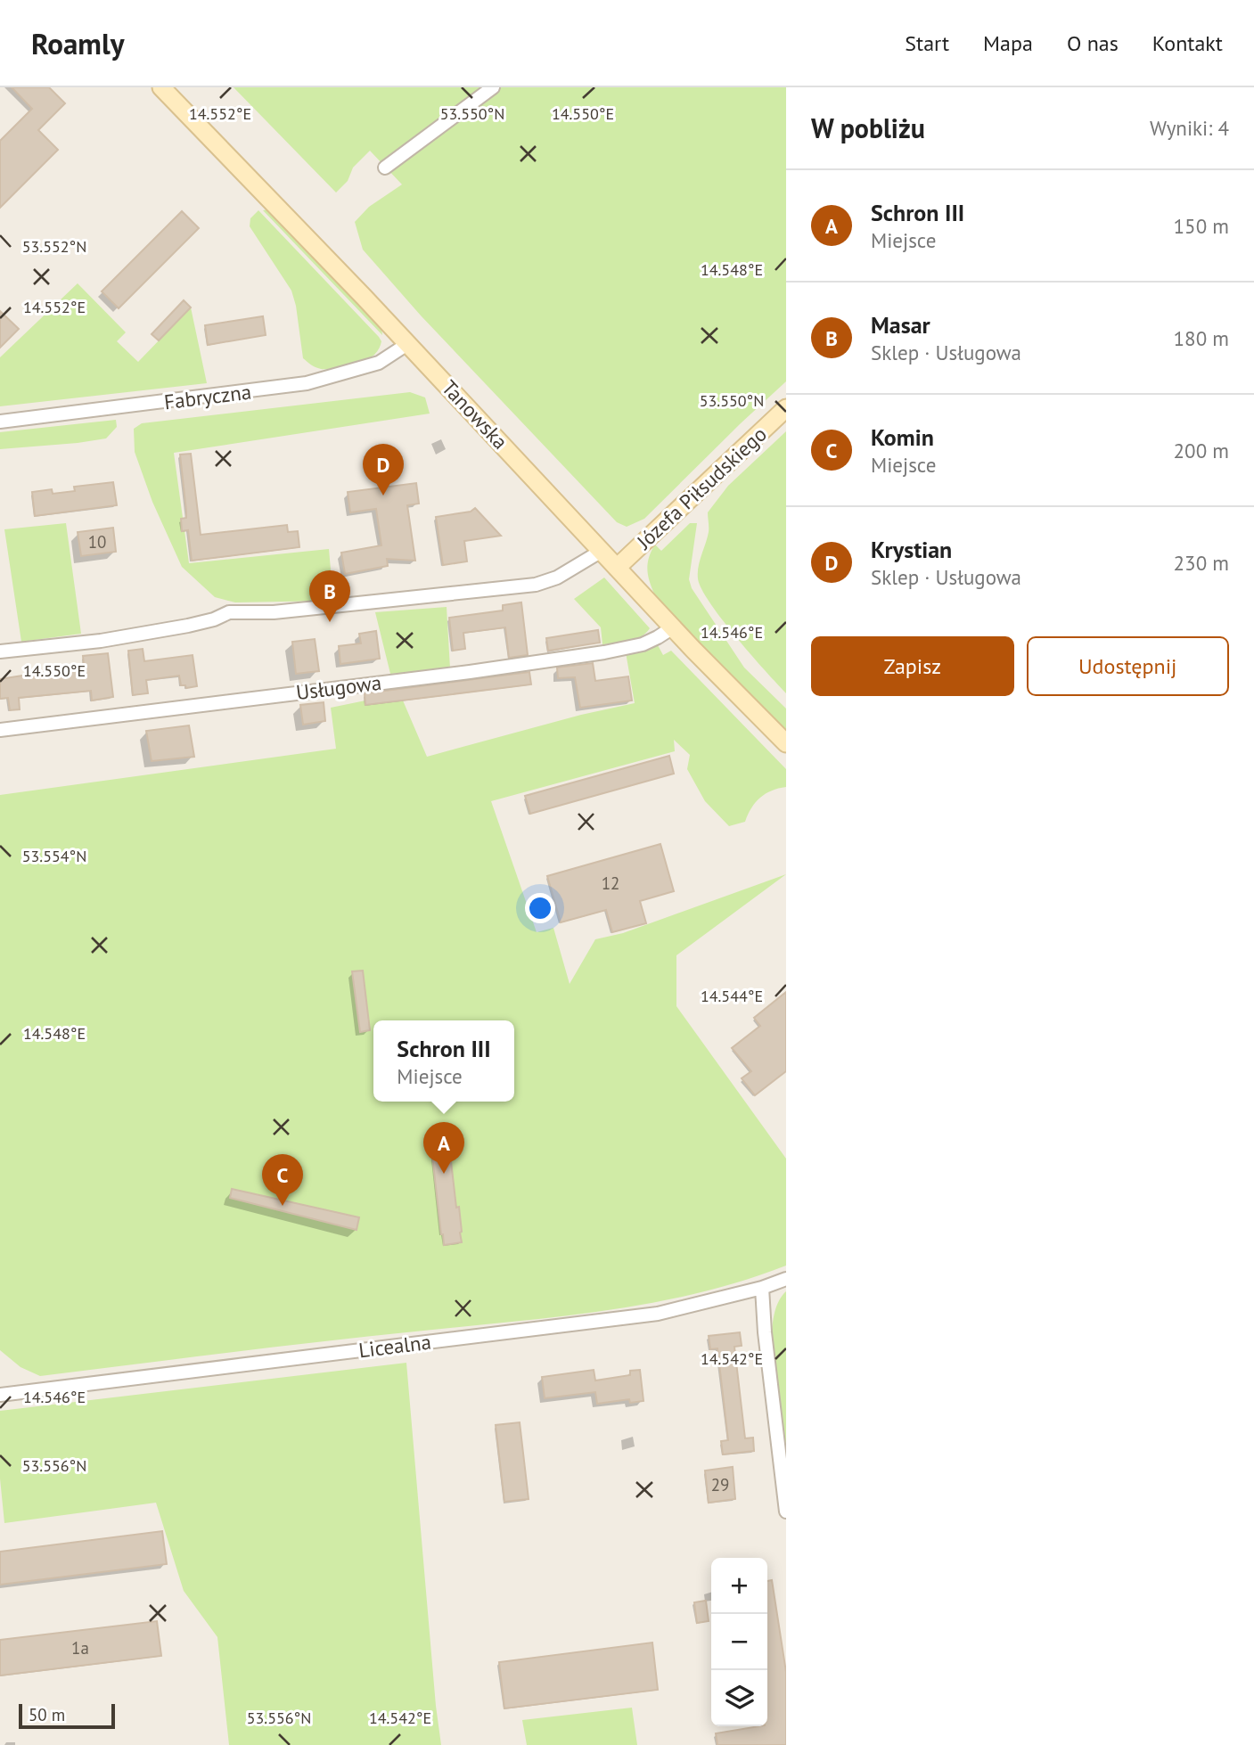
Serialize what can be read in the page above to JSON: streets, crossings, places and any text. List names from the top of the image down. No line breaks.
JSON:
{"streets":{"main road":["Tanowska","Józefa Piłsudskiego"],"street":["Fabryczna","Usługowa","Licealna"]},"crossings":[["Fabryczna","Tanowska"],["Tanowska","Józefa Piłsudskiego"],["Tanowska","Usługowa"]],"house_numbers":["10","12","29","1a"],"scale_bar":"50 m","page":{"header":"Roamly","nav":["Start","Mapa","O nas","Kontakt"],"heading":["W pobliżu","Wyniki: 4"],"list":[{"mark":"A","name":"Schron III","note":"Miejsce","value":"150 m"},{"mark":"B","name":"Masar","note":"Sklep · Usługowa","value":"180 m"},{"mark":"C","name":"Komin","note":"Miejsce","value":"200 m"},{"mark":"D","name":"Krystian","note":"Sklep · Usługowa","value":"230 m"}],"pins":["D","B","A","C"],"buttons":["Zapisz","Udostępnij"],"popup":["Schron III","Miejsce"],"map_buttons":["+","−"],"scale":"50 m"},"coordinates":["14.552°E","53.550°N","14.550°E","53.552°N","14.548°E","14.546°E","53.554°N","14.544°E","14.542°E","53.556°N"]}
